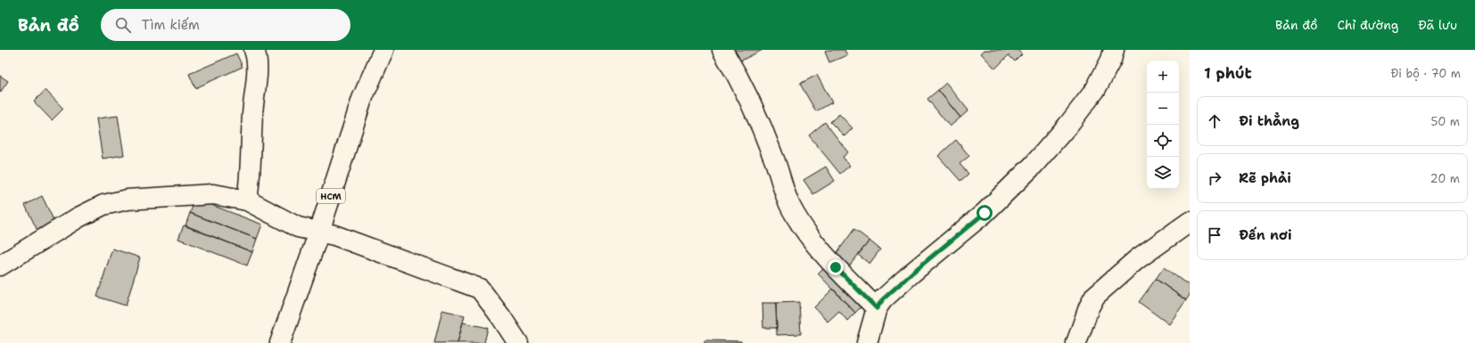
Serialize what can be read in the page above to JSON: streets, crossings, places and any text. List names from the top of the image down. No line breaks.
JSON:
{"streets":{"main road":["HCM"]},"page":{"header":"Bản đồ","search":"Tìm kiếm","nav":["Bản đồ","Chỉ đường","Đã lưu"],"heading":["1 phút","Đi bộ · 70 m"],"map_buttons":["+","−"],"list":[["Đi thẳng","50 m"],["Rẽ phải","20 m"],"Đến nơi"]}}
